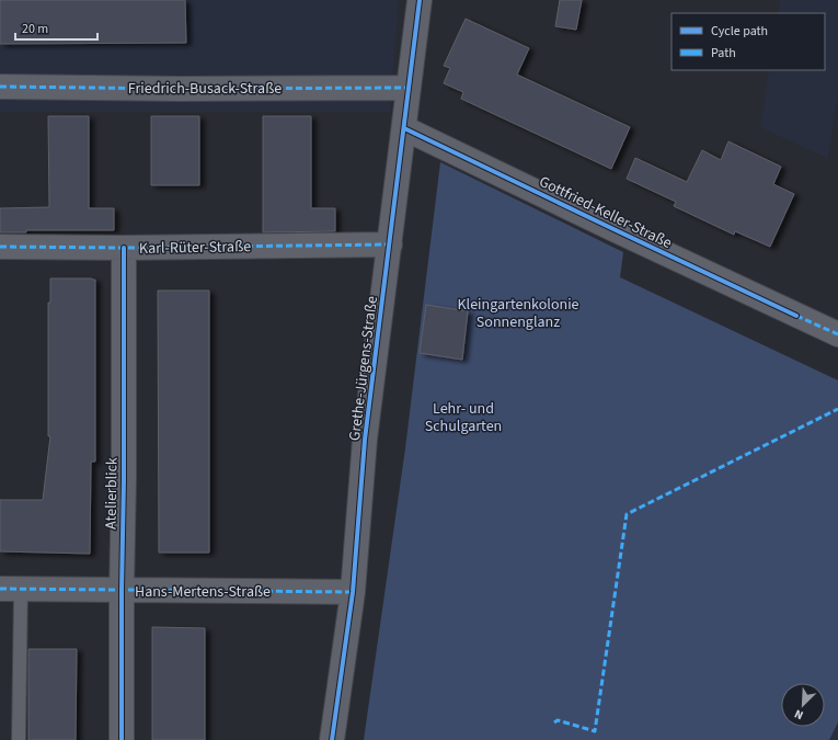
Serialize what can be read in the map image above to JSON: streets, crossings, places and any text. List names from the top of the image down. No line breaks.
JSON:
{"streets":{"street":["Friedrich-Busack-Straße","Gottfried-Keller-Straße","Karl-Rüter-Straße","Grethe-Jürgens-Straße","Atelierblick","Hans-Mertens-Straße"]},"crossings":[["Friedrich-Busack-Straße","Grethe-Jürgens-Straße"],["Gottfried-Keller-Straße","Grethe-Jürgens-Straße"],["Karl-Rüter-Straße","Grethe-Jürgens-Straße"],["Karl-Rüter-Straße","Atelierblick"],["Grethe-Jürgens-Straße","Hans-Mertens-Straße"],["Atelierblick","Hans-Mertens-Straße"]],"parks":["Kleingartenkolonie Sonnenglanz","Lehr- und Schulgarten"],"legend":["Cycle path","Path"],"scale_bar":"20 m","north":"bottom left"}
